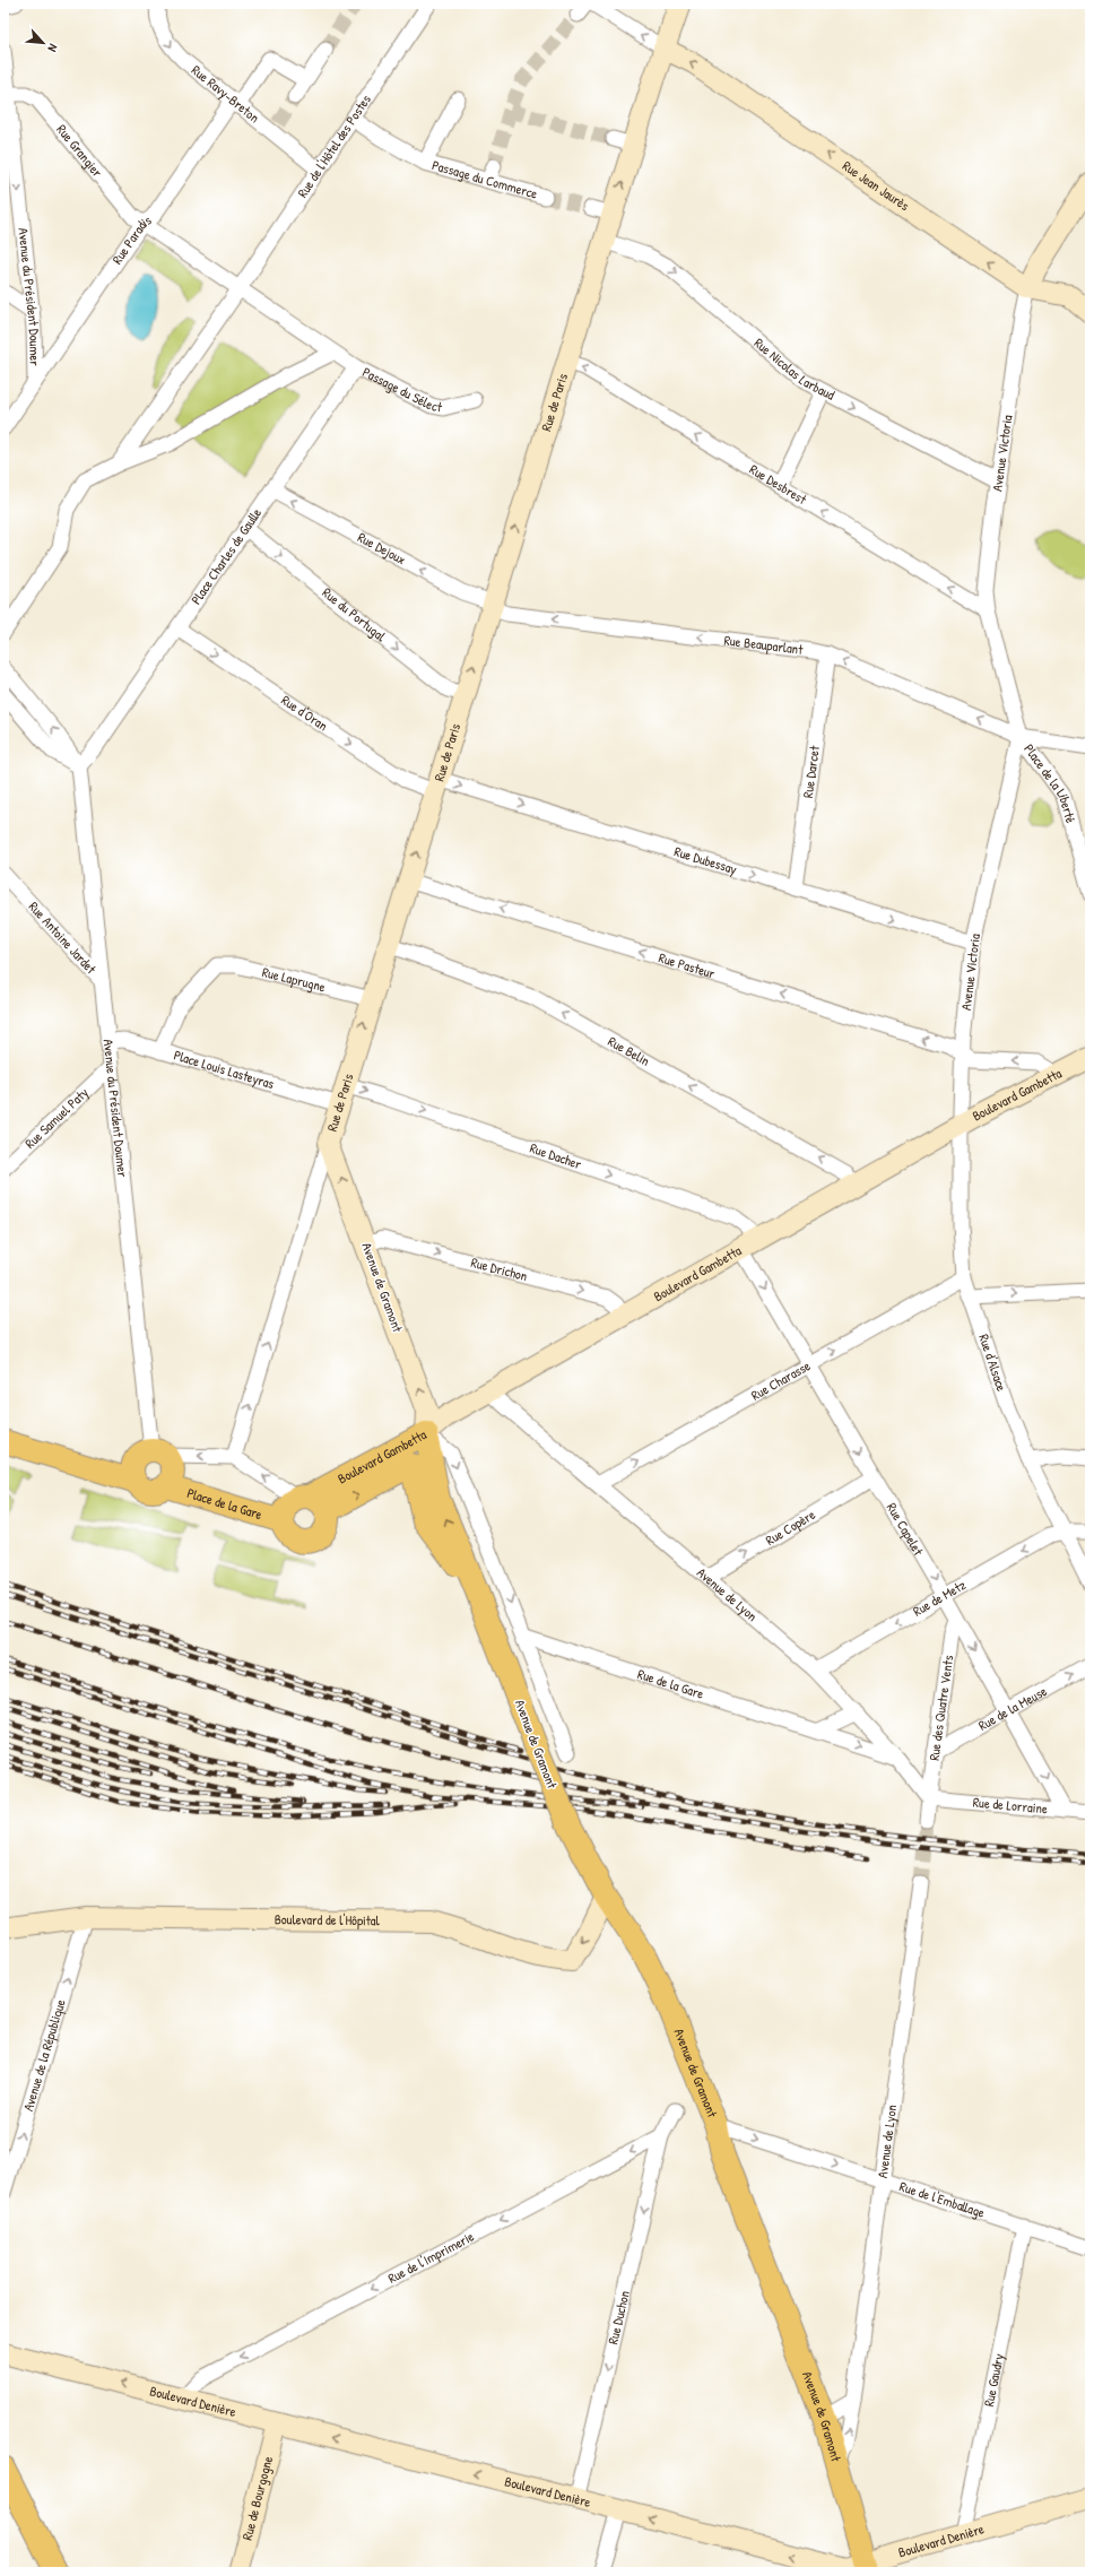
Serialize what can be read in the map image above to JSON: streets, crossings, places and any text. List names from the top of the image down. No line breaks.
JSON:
{"streets":{"main road":["Boulevard Gambetta","Avenue de Gramont","Place de la Gare"],"street":["Rue Ravy-Breton","Rue de l'Hôtel des Postes","Rue Grangier","Passage du Commerce","Rue Jean Jaurès","Rue Paradis","Avenue du Président Doumer","Rue Nicolas Larbaud","Passage du Sélect","Rue de Paris","Avenue Victoria","Rue Desbrest","Rue Dejoux","Place Charles de Gaulle","Rue du Portugal","Rue Beauparlant","Rue d'Oran","Rue Darcet","Place de la Liberté","Rue Dubessay","Rue Antoine Jardet","Rue Pasteur","Rue Laprugne","Rue Belin","Place Louis Lasteyras","Rue Samuel Paty","Rue Dacher","Rue Drichon","Rue d'Alsace","Rue Charasse","Rue Copère","Rue Capelet","Avenue de Lyon","Rue de Metz","Rue de la Gare","Rue des Quatre Vents","Rue de la Meuse","Rue de Lorraine","Boulevard de l'Hôpital","Avenue de la République","Rue de l'Emballage","Rue de l'Imprimerie","Rue Duchon","Rue Gaudry","Boulevard Denière","Rue de Bourgogne"]},"crossings":[["Rue Ravy-Breton","Rue de l'Hôtel des Postes"],["Rue Ravy-Breton","Rue Paradis"],["Rue de l'Hôtel des Postes","Passage du Commerce"],["Rue Grangier","Rue Paradis"],["Rue Grangier","Avenue du Président Doumer"],["Rue Jean Jaurès","Rue de Paris"],["Rue Jean Jaurès","Avenue Victoria"],["Rue Paradis","Avenue du Président Doumer"],["Avenue du Président Doumer","Place Charles de Gaulle"],["Avenue du Président Doumer","Rue Antoine Jardet"],["Avenue du Président Doumer","Place Louis Lasteyras"],["Avenue du Président Doumer","Rue Samuel Paty"],["Avenue du Président Doumer","Place de la Gare"],["Rue Nicolas Larbaud","Rue de Paris"],["Rue Nicolas Larbaud","Avenue Victoria"],["Passage du Sélect","Place Charles de Gaulle"],["Rue de Paris","Rue Desbrest"],["Rue de Paris","Rue Dejoux"],["Rue de Paris","Rue du Portugal"],["Rue de Paris","Rue Beauparlant"],["Rue de Paris","Rue d'Oran"],["Rue de Paris","Rue Dubessay"],["Rue de Paris","Rue Pasteur"],["Rue de Paris","Rue Laprugne"],["Rue de Paris","Rue Belin"],["Rue de Paris","Place Louis Lasteyras"],["Rue de Paris","Rue Dacher"],["Rue de Paris","Avenue de Gramont"],["Avenue Victoria","Rue Desbrest"],["Avenue Victoria","Rue Beauparlant"],["Avenue Victoria","Place de la Liberté"],["Avenue Victoria","Rue Dubessay"],["Avenue Victoria","Rue Pasteur"],["Avenue Victoria","Boulevard Gambetta"],["Avenue Victoria","Rue d'Alsace"],["Rue Dejoux","Place Charles de Gaulle"],["Rue Dejoux","Rue Beauparlant"],["Place Charles de Gaulle","Rue du Portugal"],["Place Charles de Gaulle","Rue d'Oran"],["Rue Beauparlant","Rue Darcet"],["Rue Beauparlant","Place de la Liberté"],["Rue d'Oran","Rue Dubessay"],["Rue Darcet","Rue Dubessay"],["Rue Pasteur","Boulevard Gambetta"],["Rue Laprugne","Place Louis Lasteyras"],["Rue Belin","Boulevard Gambetta"],["Boulevard Gambetta","Rue Dacher"],["Boulevard Gambetta","Rue Drichon"],["Boulevard Gambetta","Avenue de Gramont"],["Boulevard Gambetta","Rue d'Alsace"],["Boulevard Gambetta","Place de la Gare"],["Boulevard Gambetta","Rue Capelet"],["Boulevard Gambetta","Avenue de Lyon"],["Rue Dacher","Rue Capelet"],["Rue Drichon","Avenue de Gramont"],["Avenue de Gramont","Avenue de Lyon"],["Avenue de Gramont","Rue de la Gare"],["Avenue de Gramont","Boulevard de l'Hôpital"],["Avenue de Gramont","Rue de l'Emballage"],["Avenue de Gramont","Boulevard Denière"],["Rue d'Alsace","Rue Charasse"],["Rue d'Alsace","Rue de Metz"],["Rue Charasse","Rue Capelet"],["Rue Charasse","Avenue de Lyon"],["Rue Copère","Rue Capelet"],["Rue Copère","Avenue de Lyon"],["Rue Capelet","Rue de Metz"],["Rue Capelet","Rue des Quatre Vents"],["Rue Capelet","Rue de la Meuse"],["Rue Capelet","Rue de Lorraine"],["Avenue de Lyon","Rue de Metz"],["Avenue de Lyon","Rue de la Gare"],["Avenue de Lyon","Rue des Quatre Vents"],["Avenue de Lyon","Rue de Lorraine"],["Avenue de Lyon","Rue de l'Emballage"],["Rue des Quatre Vents","Rue de la Meuse"],["Rue des Quatre Vents","Rue de Lorraine"],["Boulevard de l'Hôpital","Avenue de la République"],["Rue de l'Emballage","Rue Gaudry"],["Rue de l'Imprimerie","Rue Duchon"],["Rue de l'Imprimerie","Boulevard Denière"],["Rue Duchon","Boulevard Denière"],["Rue Gaudry","Boulevard Denière"],["Boulevard Denière","Rue de Bourgogne"]],"one_way":["Rue Ravy-Breton","Rue Jean Jaurès","Rue Nicolas Larbaud","Rue de Paris","Rue Desbrest","Rue Dejoux","Rue du Portugal","Rue Beauparlant","Rue d'Oran","Rue Dubessay","Rue Pasteur","Rue Belin","Rue Dacher","Rue Drichon","Rue Charasse","Rue Copère","Rue Capelet","Rue de Metz","Rue de la Meuse","Boulevard de l'Hôpital","Avenue de la République","Rue de l'Emballage","Rue de l'Imprimerie","Rue Duchon","Boulevard Denière"],"north":"bottom right"}
